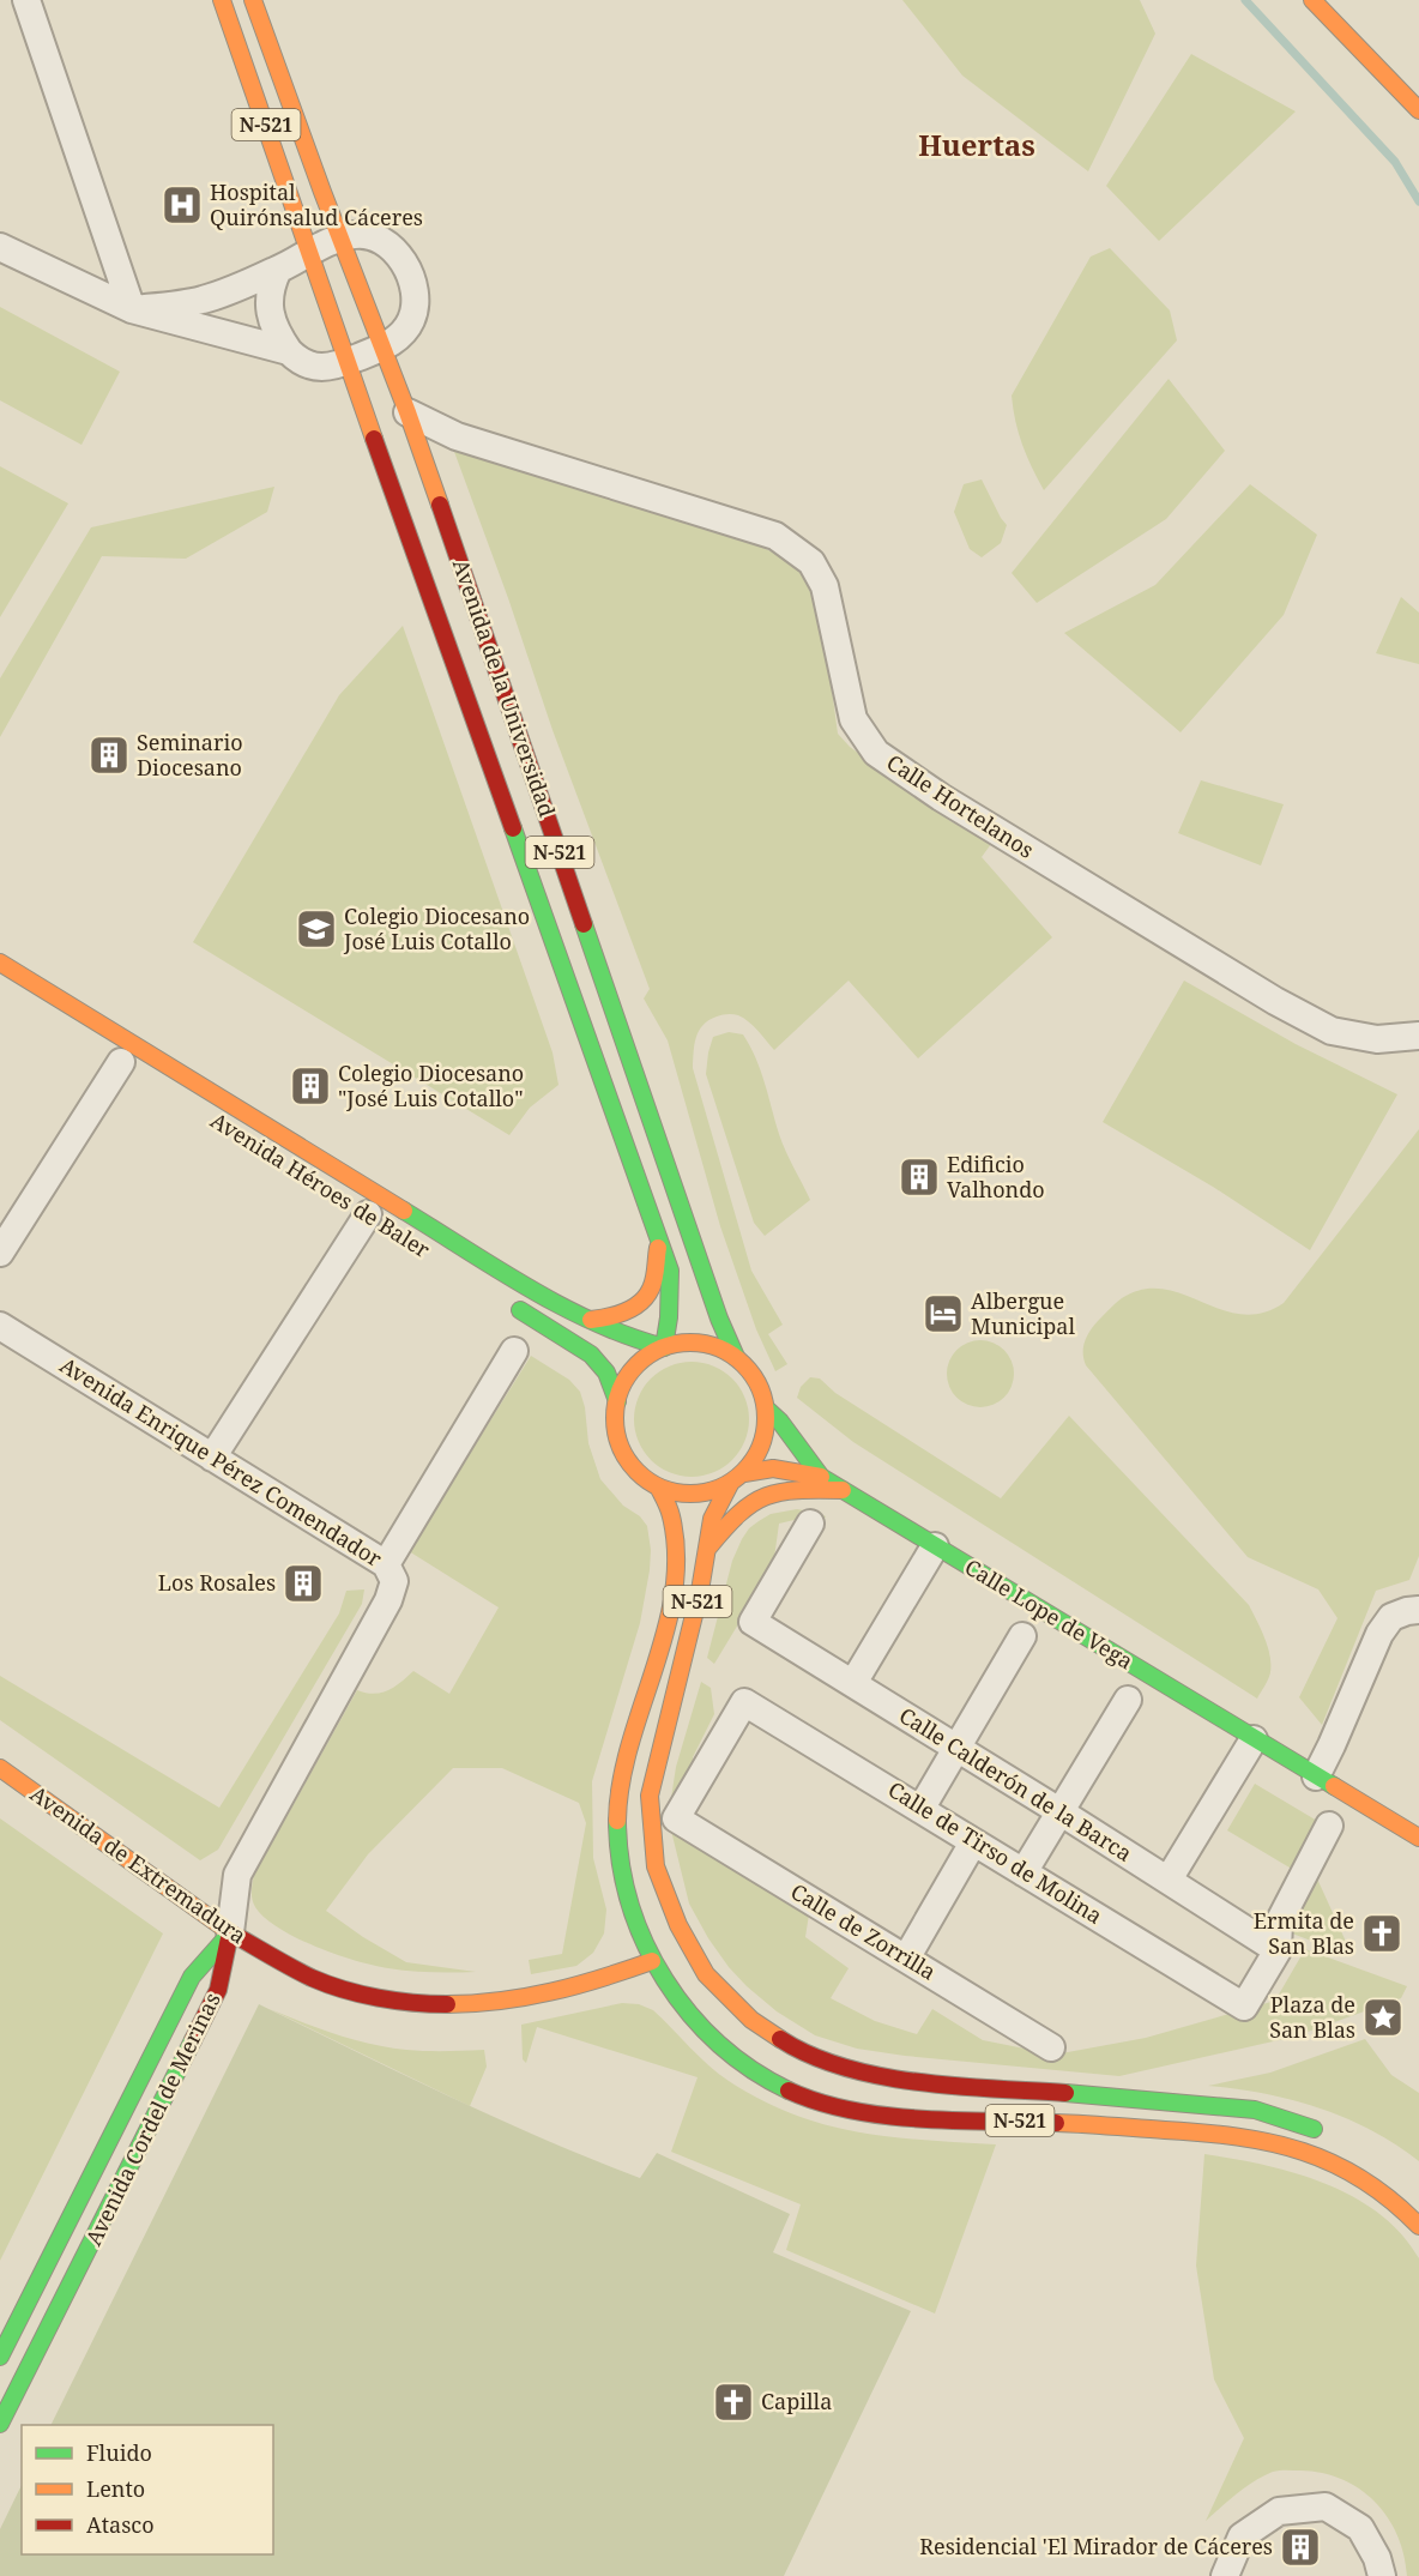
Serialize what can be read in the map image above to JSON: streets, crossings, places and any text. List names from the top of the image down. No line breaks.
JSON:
{"streets":{"main road":["N-521","Avenida de la Universidad","Avenida Héroes de Baler","Calle Lope de Vega","Avenida de Extremadura","Avenida Cordel de Merinas"],"street":["Calle Hortelanos","Avenida Enrique Pérez Comendador","Calle Calderón de la Barca","Calle de Tirso de Molina","Calle de Zorrilla"]},"crossings":[["N-521","Avenida de la Universidad"],["N-521","Avenida Héroes de Baler"],["N-521","Calle Lope de Vega"],["N-521","Avenida de Extremadura"],["Avenida de la Universidad","Calle Hortelanos"],["Avenida de la Universidad","Avenida Héroes de Baler"],["Avenida de la Universidad","Calle Lope de Vega"],["Avenida Héroes de Baler","Calle Lope de Vega"],["Avenida Enrique Pérez Comendador","Avenida de Extremadura"],["Avenida Enrique Pérez Comendador","Avenida Cordel de Merinas"],["Calle Calderón de la Barca","Calle de Tirso de Molina"],["Calle de Tirso de Molina","Calle de Zorrilla"],["Avenida de Extremadura","Avenida Cordel de Merinas"]],"districts":["Huertas"],"places":{"hospital":["Hospital Quirónsalud Cáceres"],"building":["Seminario Diocesano","Colegio Diocesano \"José Luis Cotallo\"","Edificio Valhondo","Los Rosales","Residencial 'El Mirador de Cáceres"],"school or university":["Colegio Diocesano José Luis Cotallo"],"hotel":["Albergue Municipal"],"church":["Ermita de San Blas","Capilla"],"place":["Plaza de San Blas"]},"legend":["Fluido","Lento","Atasco"]}
